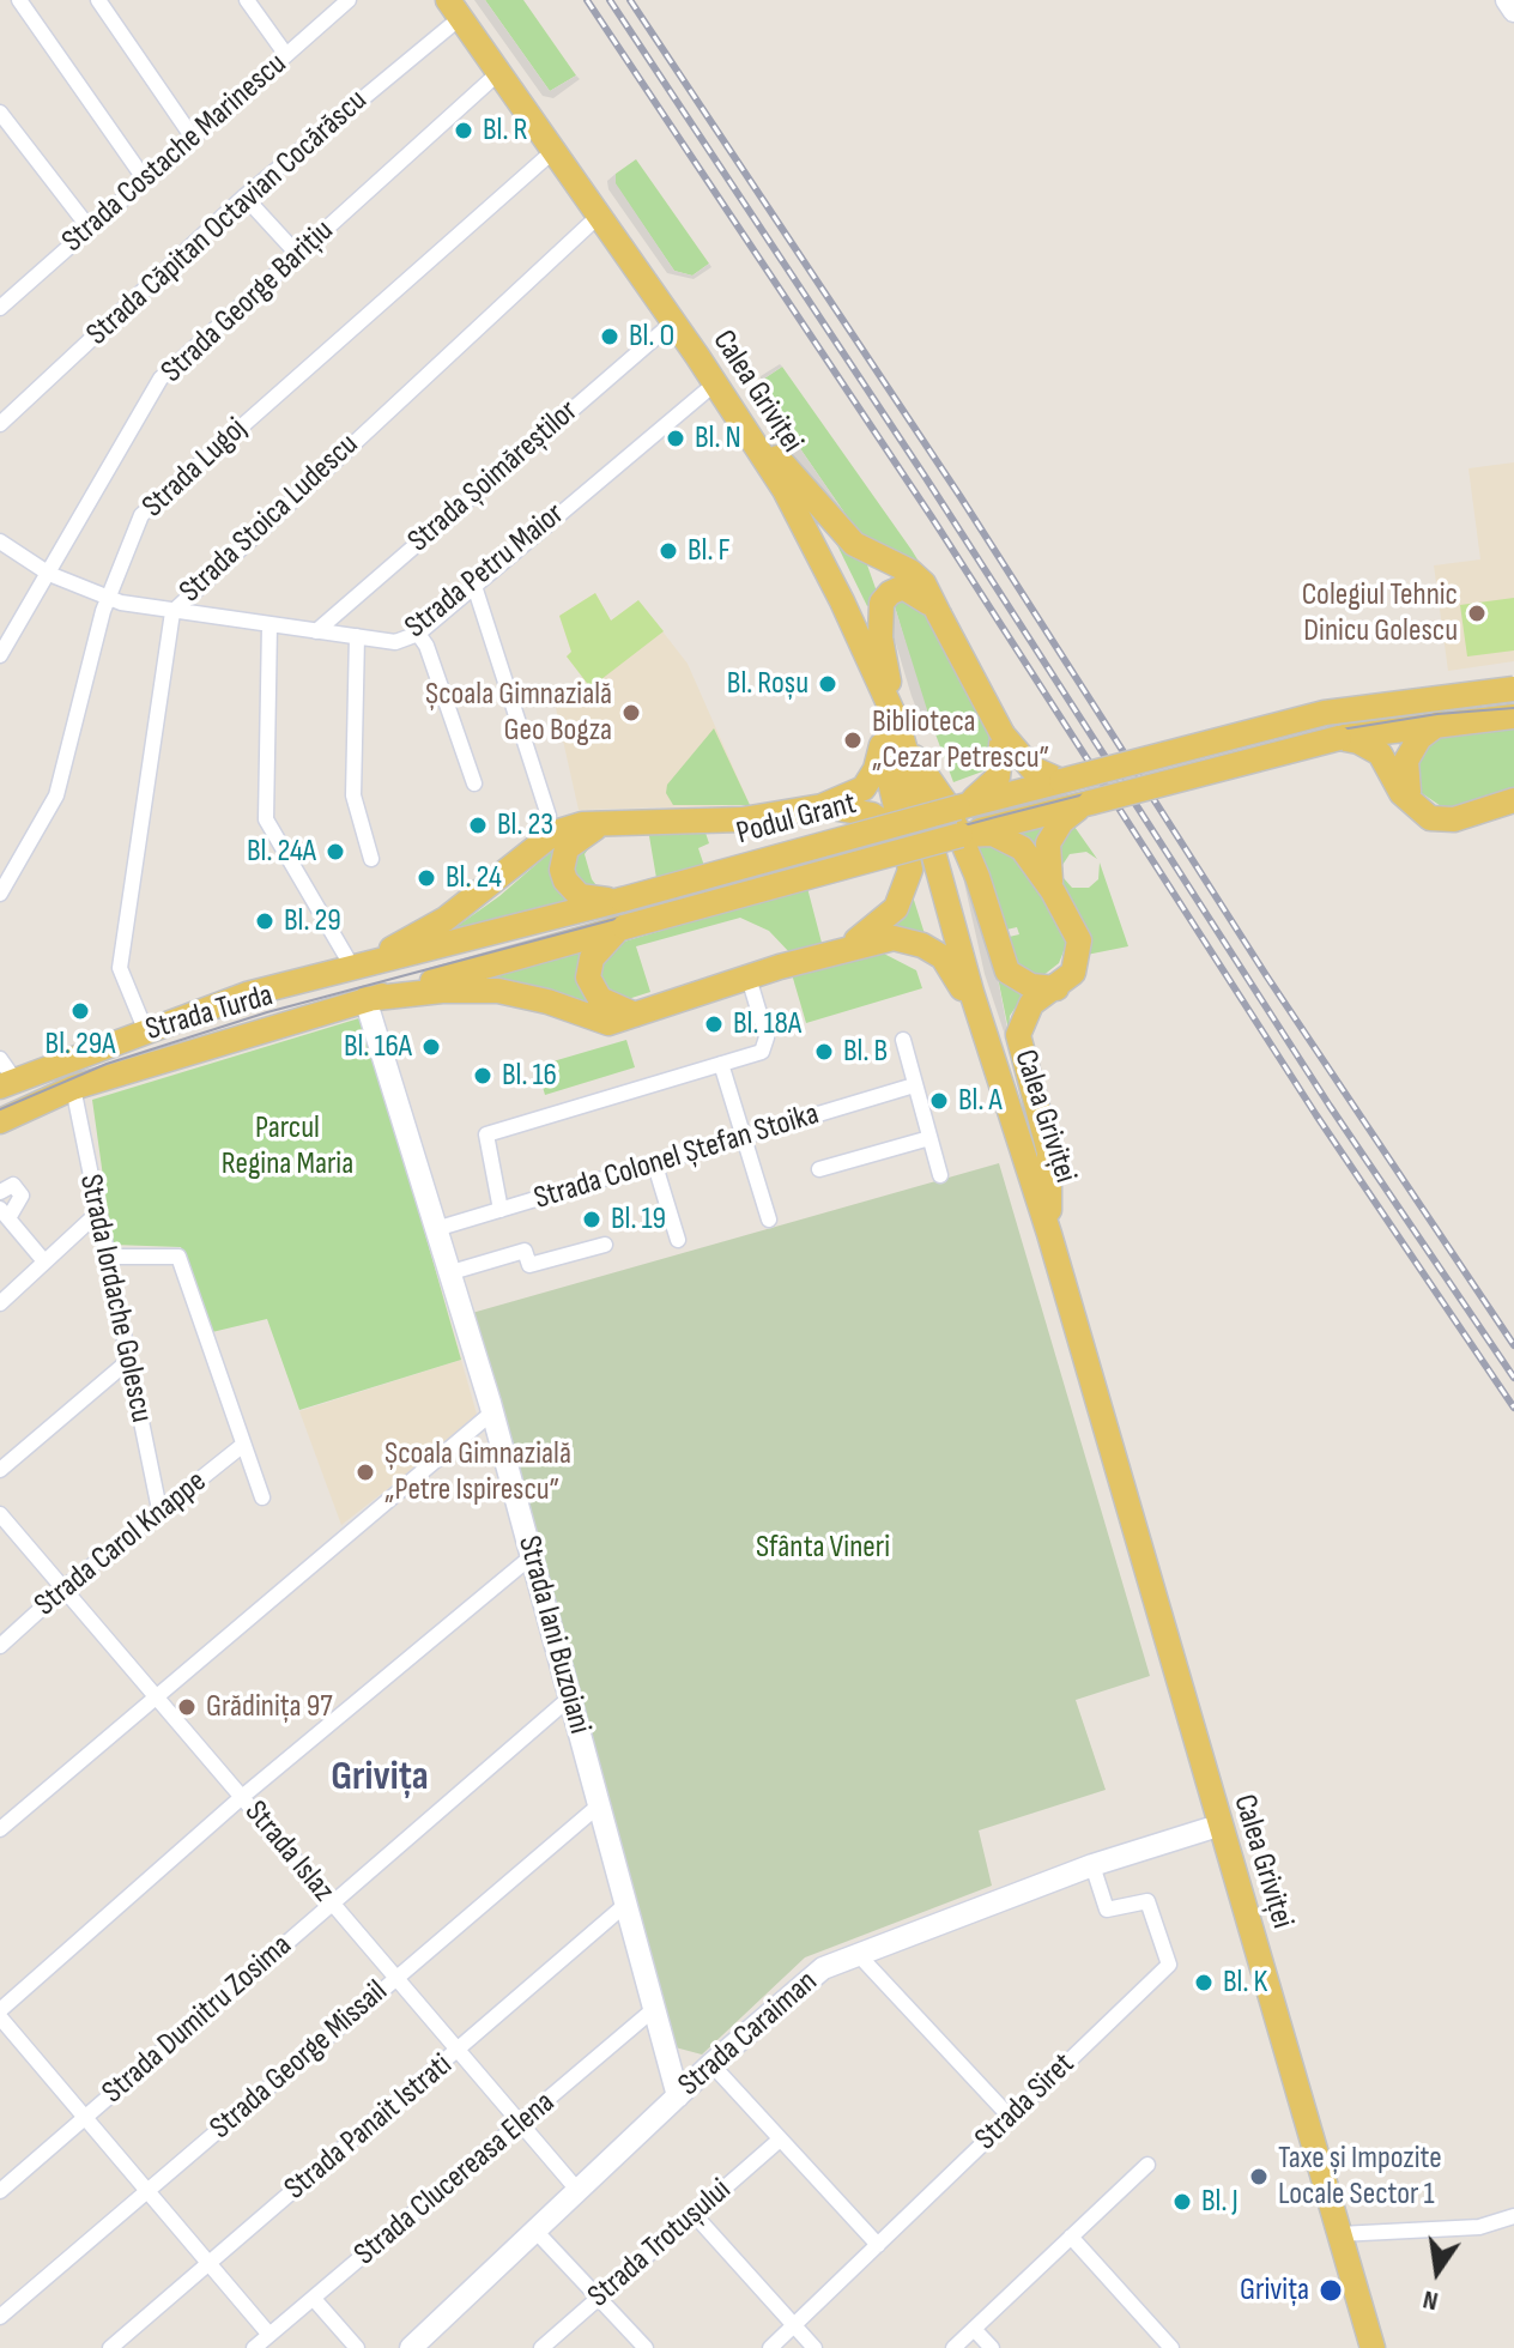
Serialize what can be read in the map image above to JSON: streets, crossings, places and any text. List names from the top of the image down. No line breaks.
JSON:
{"streets":{"main road":["Calea Griviței","Podul Grant","Strada Turda"],"street":["Strada Costache Marinescu","Strada Căpitan Octavian Cocărăscu","Strada George Barițiu","Strada Lugoj","Strada Șoimăreștilor","Strada Stoica Ludescu","Strada Petru Maior","Strada Colonel Ștefan Stoika","Strada Iordache Golescu","Strada Carol Knappe","Strada Iani Buzoiani","Strada Islaz","Strada Dumitru Zosima","Strada Caraiman","Strada George Missail","Strada Siret","Strada Panait Istrati","Strada Clucereasa Elena","Strada Trotușului"]},"crossings":[["Strada Căpitan Octavian Cocărăscu","Calea Griviței"],["Strada George Barițiu","Calea Griviței"],["Strada George Barițiu","Strada Petru Maior"],["Calea Griviței","Strada Lugoj"],["Calea Griviței","Strada Șoimăreștilor"],["Calea Griviței","Strada Stoica Ludescu"],["Calea Griviței","Strada Petru Maior"],["Calea Griviței","Strada Caraiman"],["Strada Lugoj","Strada Petru Maior"],["Strada Șoimăreștilor","Strada Petru Maior"],["Strada Stoica Ludescu","Strada Petru Maior"],["Strada Stoica Ludescu","Strada Turda"],["Podul Grant","Strada Turda"],["Strada Turda","Strada Iordache Golescu"],["Strada Turda","Strada Iani Buzoiani"],["Strada Colonel Ștefan Stoika","Strada Iani Buzoiani"],["Strada Iordache Golescu","Strada Carol Knappe"],["Strada Carol Knappe","Strada Islaz"],["Strada Iani Buzoiani","Strada Dumitru Zosima"],["Strada Iani Buzoiani","Strada Caraiman"],["Strada Iani Buzoiani","Strada George Missail"],["Strada Iani Buzoiani","Strada Panait Istrati"],["Strada Iani Buzoiani","Strada Clucereasa Elena"],["Strada Islaz","Strada Dumitru Zosima"],["Strada Islaz","Strada Caraiman"],["Strada Islaz","Strada George Missail"],["Strada Islaz","Strada Panait Istrati"],["Strada Islaz","Strada Clucereasa Elena"],["Strada Caraiman","Strada Siret"]],"districts":["Grivița"],"parks":["Parcul Regina Maria","Sfânta Vineri"],"places":["Bl. R","Bl. O","Bl. N","Bl. F","Colegiul Tehnic Dinicu Golescu","Bl. Roșu","Școala Gimnazială Geo Bogza","Biblioteca „Cezar Petrescu”","Bl. 23","Bl. 24A","Bl. 24","Bl. 29","Bl. 29A","Bl. 18A","Bl. 16A","Bl. B","Bl. 16","Bl. A","Bl. 19","Școala Gimnazială „Petre Ispirescu”","Grădinița 97","Bl. K","Taxe și Impozite Locale Sector 1","Bl. J","Grivița"],"north":"bottom"}
